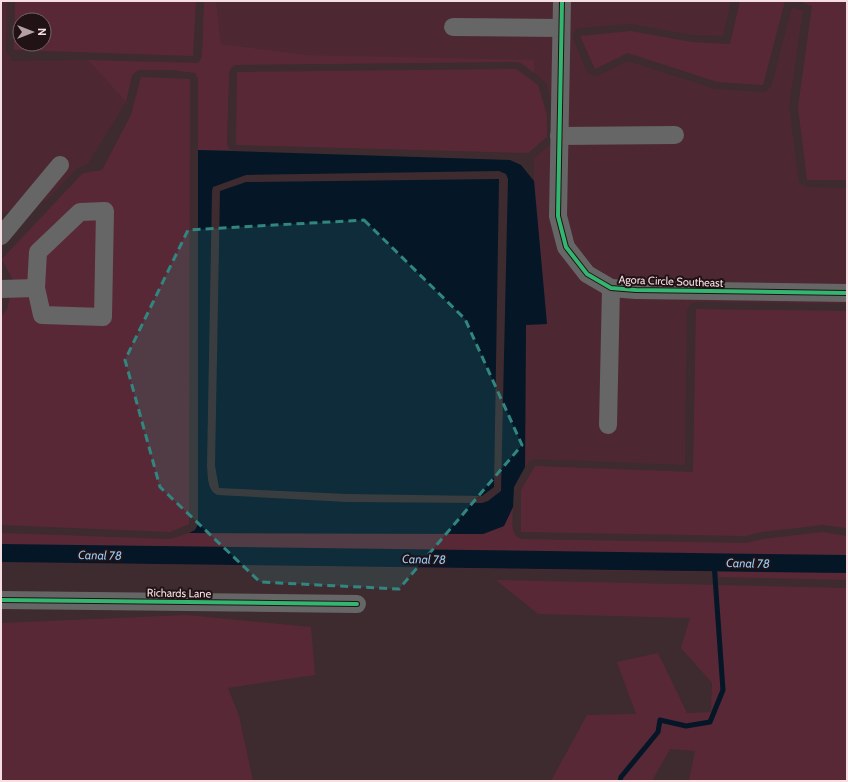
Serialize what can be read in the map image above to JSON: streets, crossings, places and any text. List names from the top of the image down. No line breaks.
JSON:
{"streets":{"street":["Agora Circle Southeast","Richards Lane"]},"water":["Canal 78"],"north":"right"}
